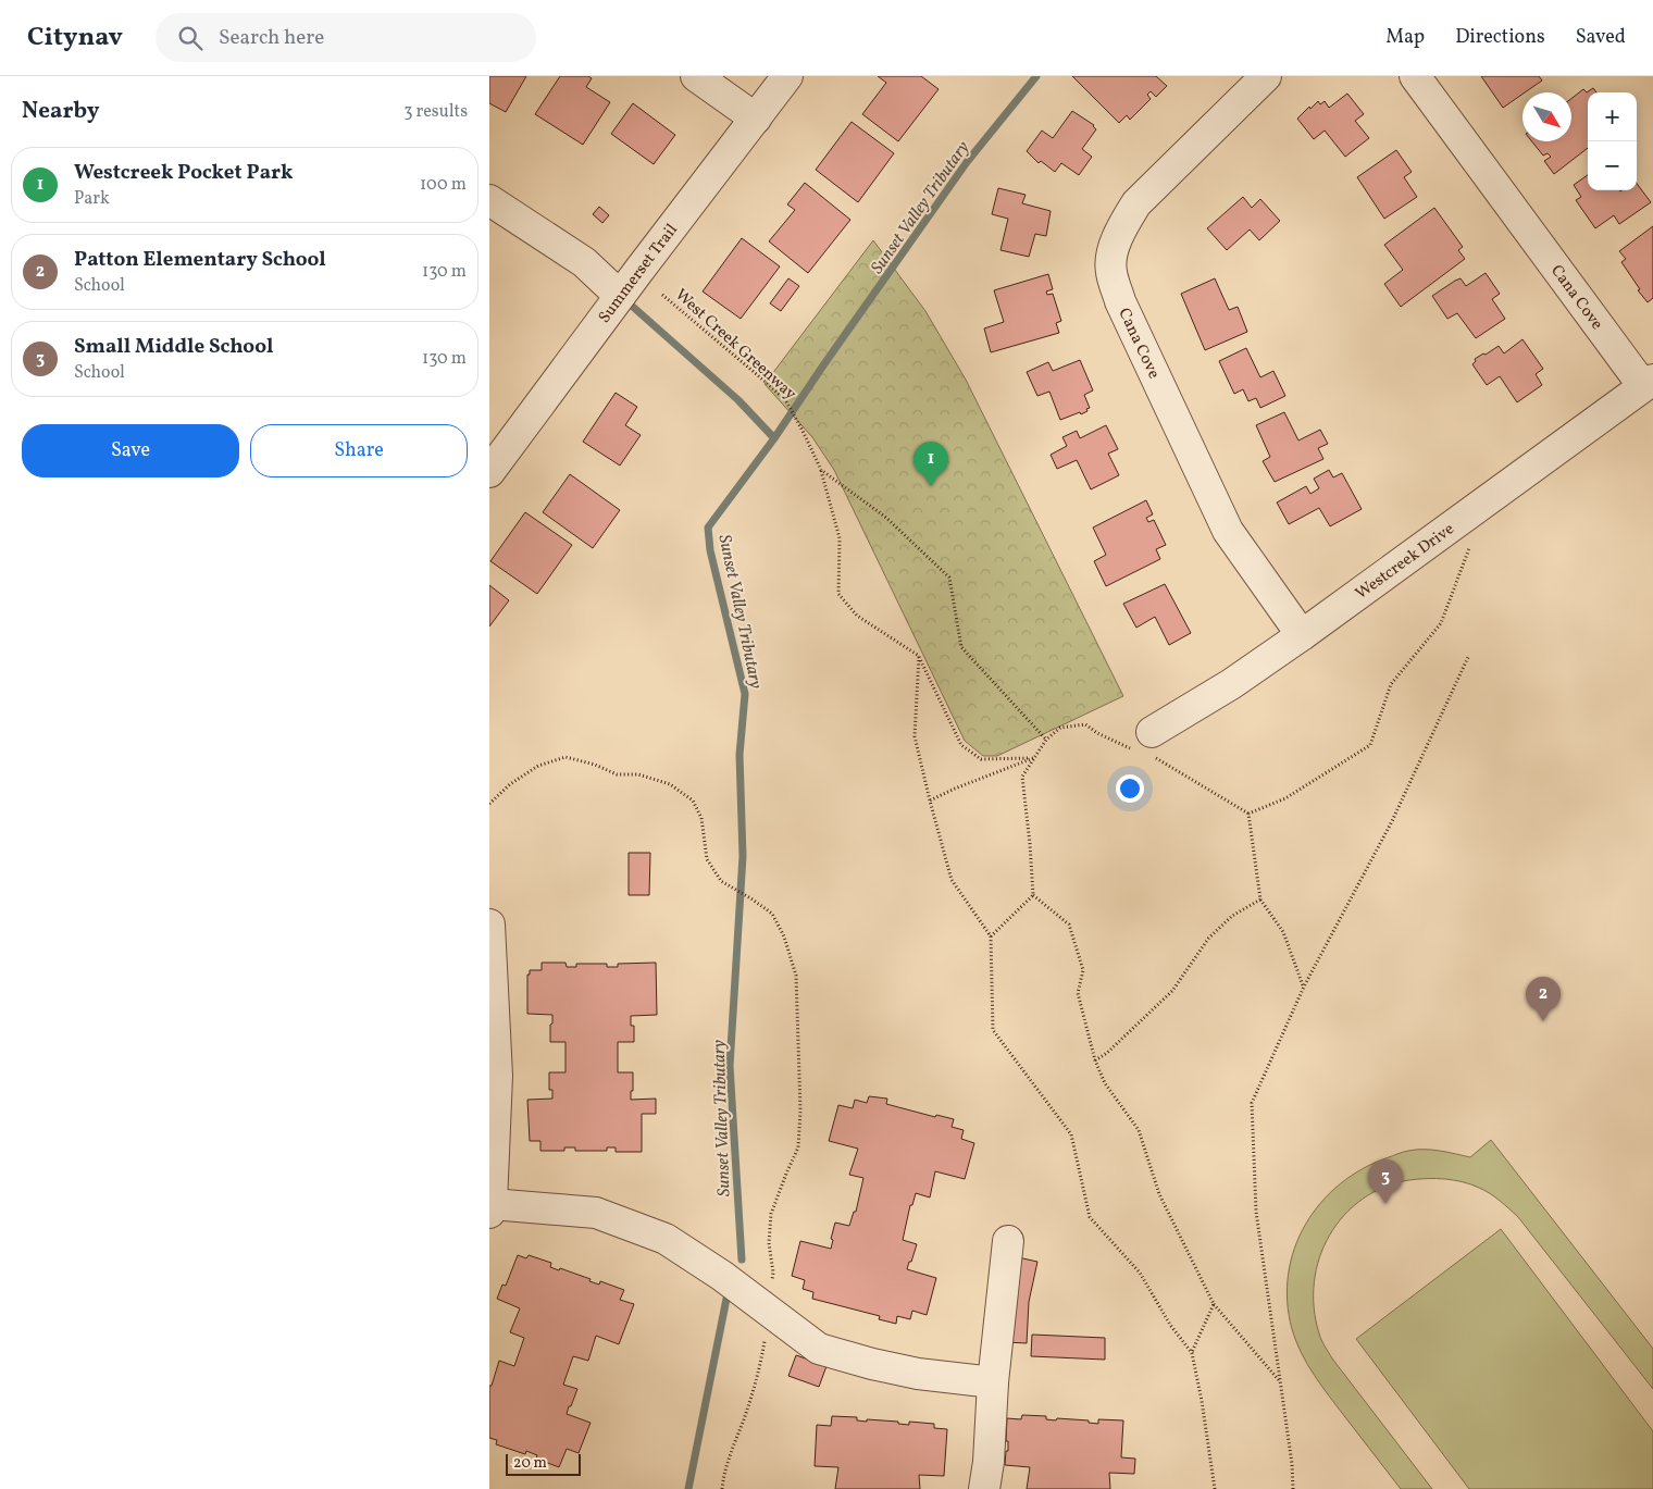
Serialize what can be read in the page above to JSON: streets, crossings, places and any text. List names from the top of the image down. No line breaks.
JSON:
{"streets":{"street":["Summerset Trail","Cana Cove","Westcreek Drive"],"path":["West Creek Greenway"]},"crossings":[["Cana Cove","Westcreek Drive"]],"water":["Sunset Valley Tributary"],"scale_bar":"20 m","north":"bottom right","page":{"header":"Citynav","search":"Search here","nav":["Map","Directions","Saved"],"heading":["Nearby","3 results"],"map_buttons":["+","−"],"list":[{"mark":"1","name":"Westcreek Pocket Park","note":"Park","value":"100 m"},{"mark":"2","name":"Patton Elementary School","note":"School","value":"130 m"},{"mark":"3","name":"Small Middle School","note":"School","value":"130 m"}],"buttons":["Save","Share"],"pins":["1","2","3"],"scale":"20 m"}}
